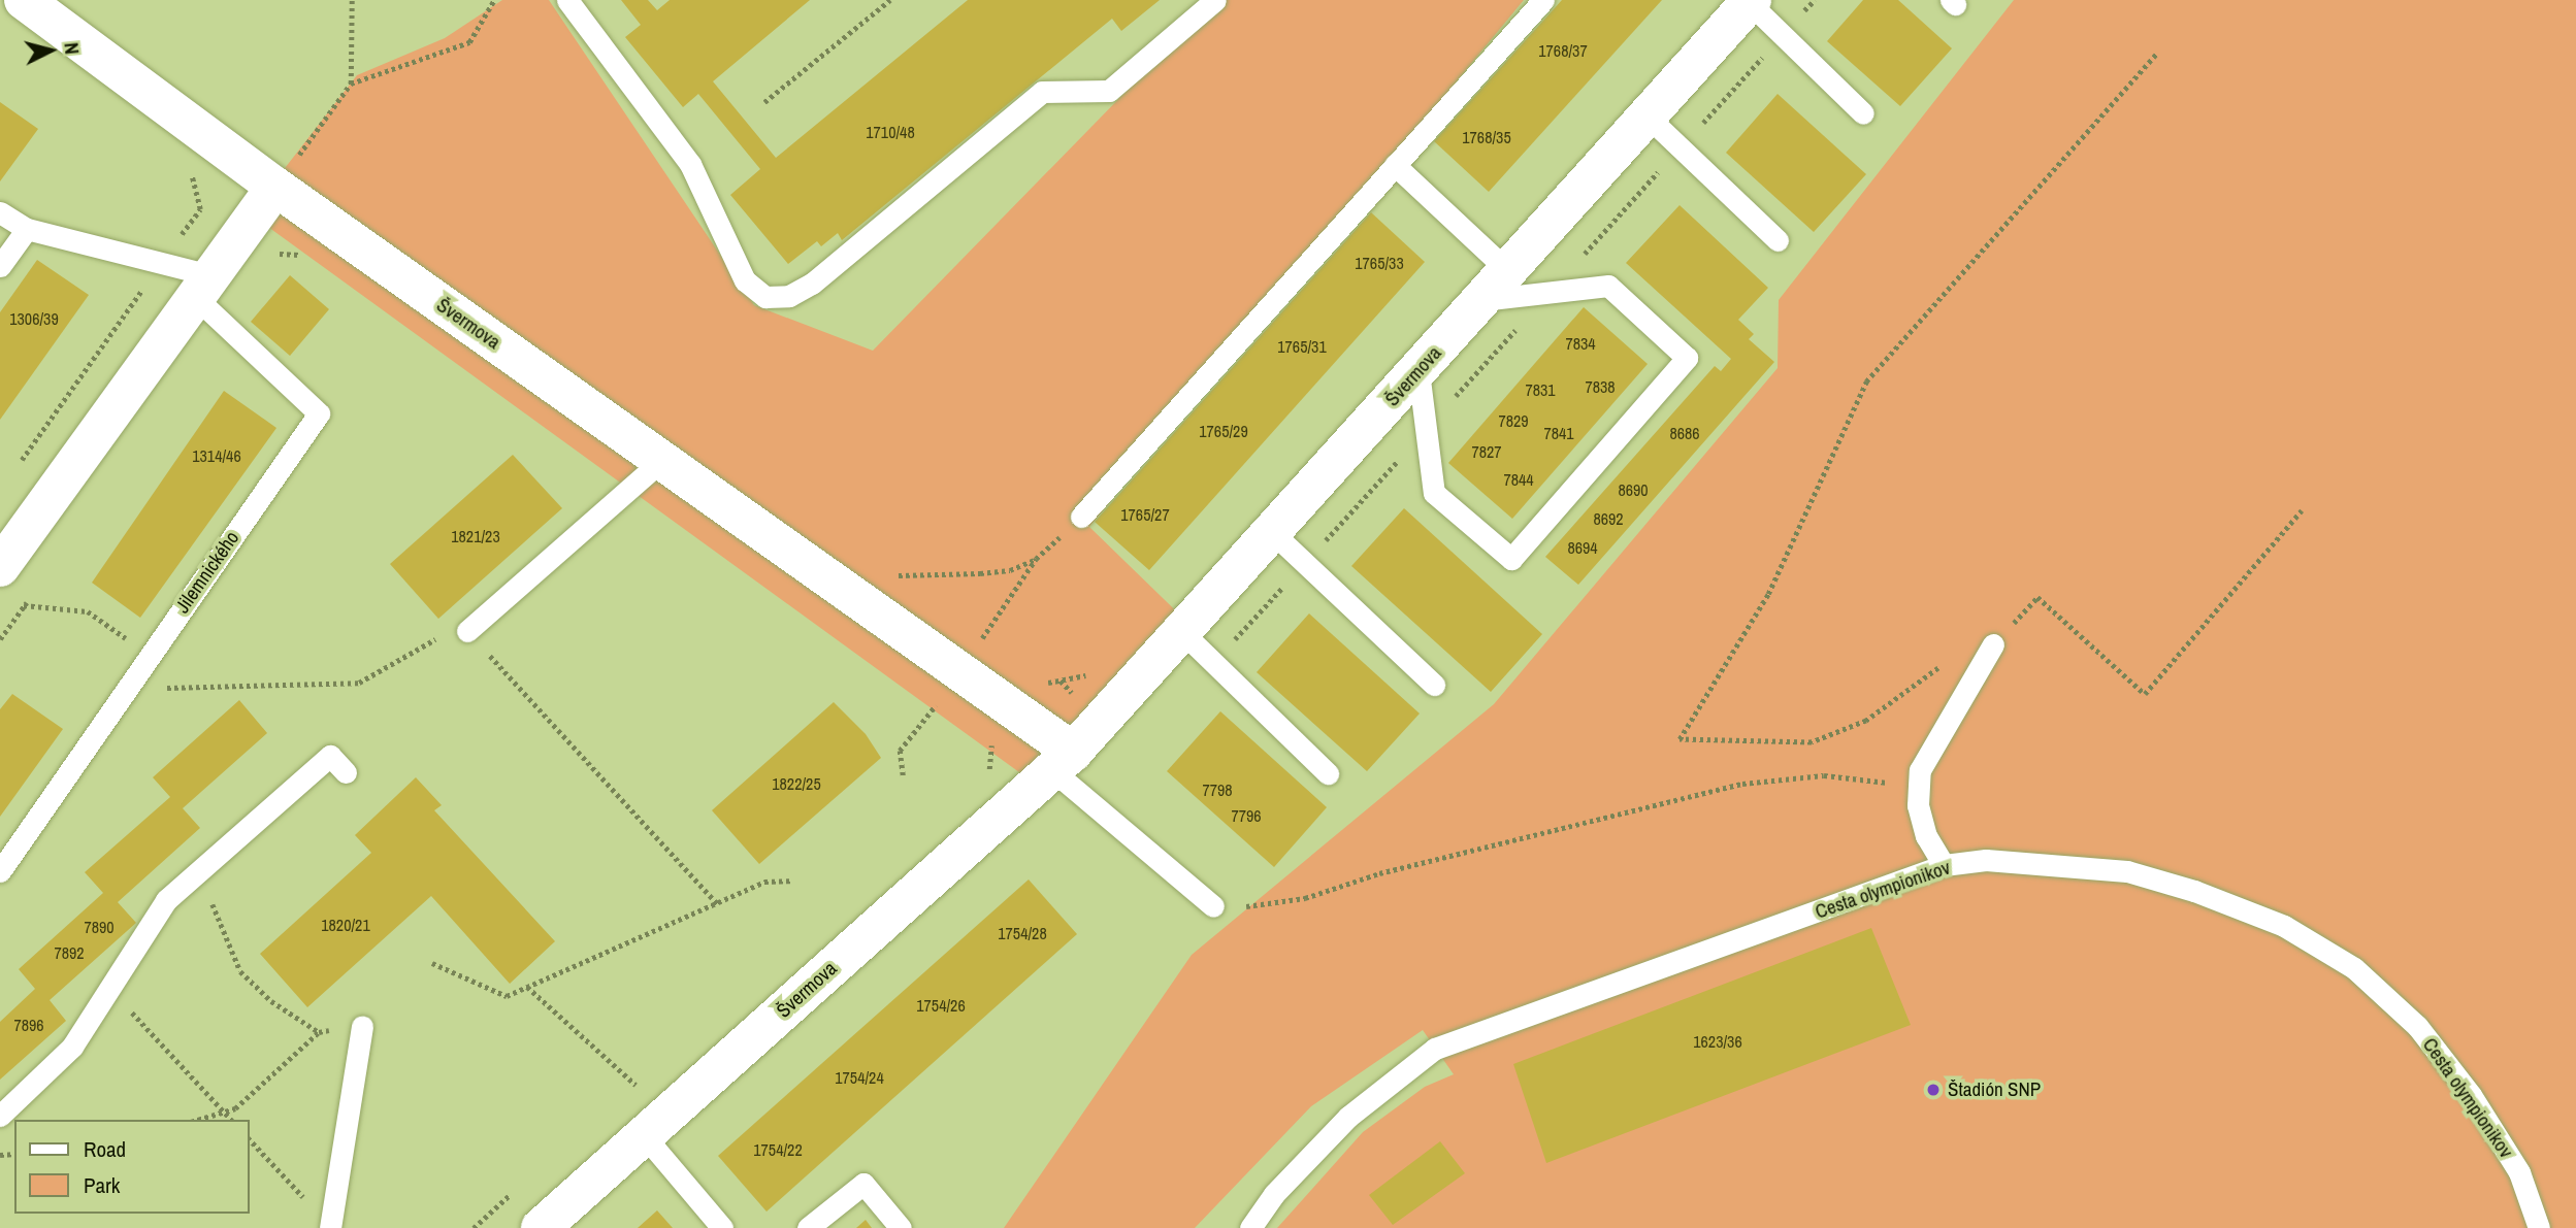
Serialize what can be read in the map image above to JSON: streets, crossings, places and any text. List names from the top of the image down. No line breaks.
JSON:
{"streets":{"street":["Švermova"],"lane":["Jilemnického","Cesta olympionikov"]},"places":["Štadión SNP"],"house_numbers":["1768/37","1710/48","1768/35","1765/33","1306/39","7834","1765/31","7838","7831","7829","1765/29","7841","8686","7827","1314/46","7844","8690","1765/27","8692","1821/23","8694","1822/25","7798","7796","1820/21","7890","1754/28","7892","1754/26","7896","1623/36","1754/24","1754/22"],"legend":["Road","Park"],"north":"right"}
